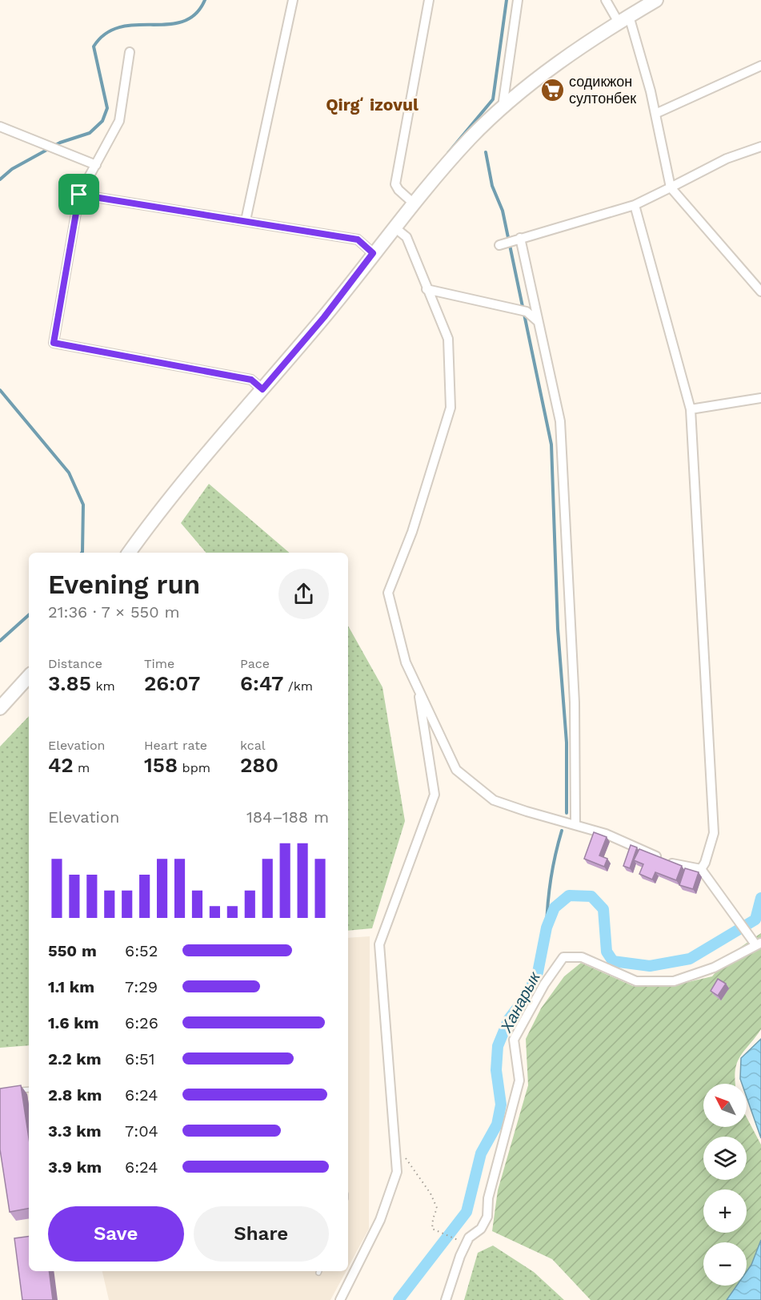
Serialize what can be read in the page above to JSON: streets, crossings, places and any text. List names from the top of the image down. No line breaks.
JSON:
{"districts":["Qirgʻizovul"],"water":["Ханарык"],"places":{"supermarket":["содикжон султонбек"]},"north":"top left","page":{"heading":["Evening run","21:36 · 7 × 550 m"],"stats":[["Distance","3.85 km"],["Time","26:07"],["Pace","6:47 /km"],["Elevation","42 m"],["Heart rate","158 bpm"],["kcal","280"]],"chart":["Elevation","184–188 m"],"list":[{"name":"550 m","note":"6:52"},{"name":"1.1 km","note":"7:29"},{"name":"1.6 km","note":"6:26"},{"name":"2.2 km","note":"6:51"},{"name":"2.8 km","note":"6:24"},{"name":"3.3 km","note":"7:04"},{"name":"3.9 km","note":"6:24"}],"map_buttons":["+","−"],"buttons":["Save","Share"]}}
